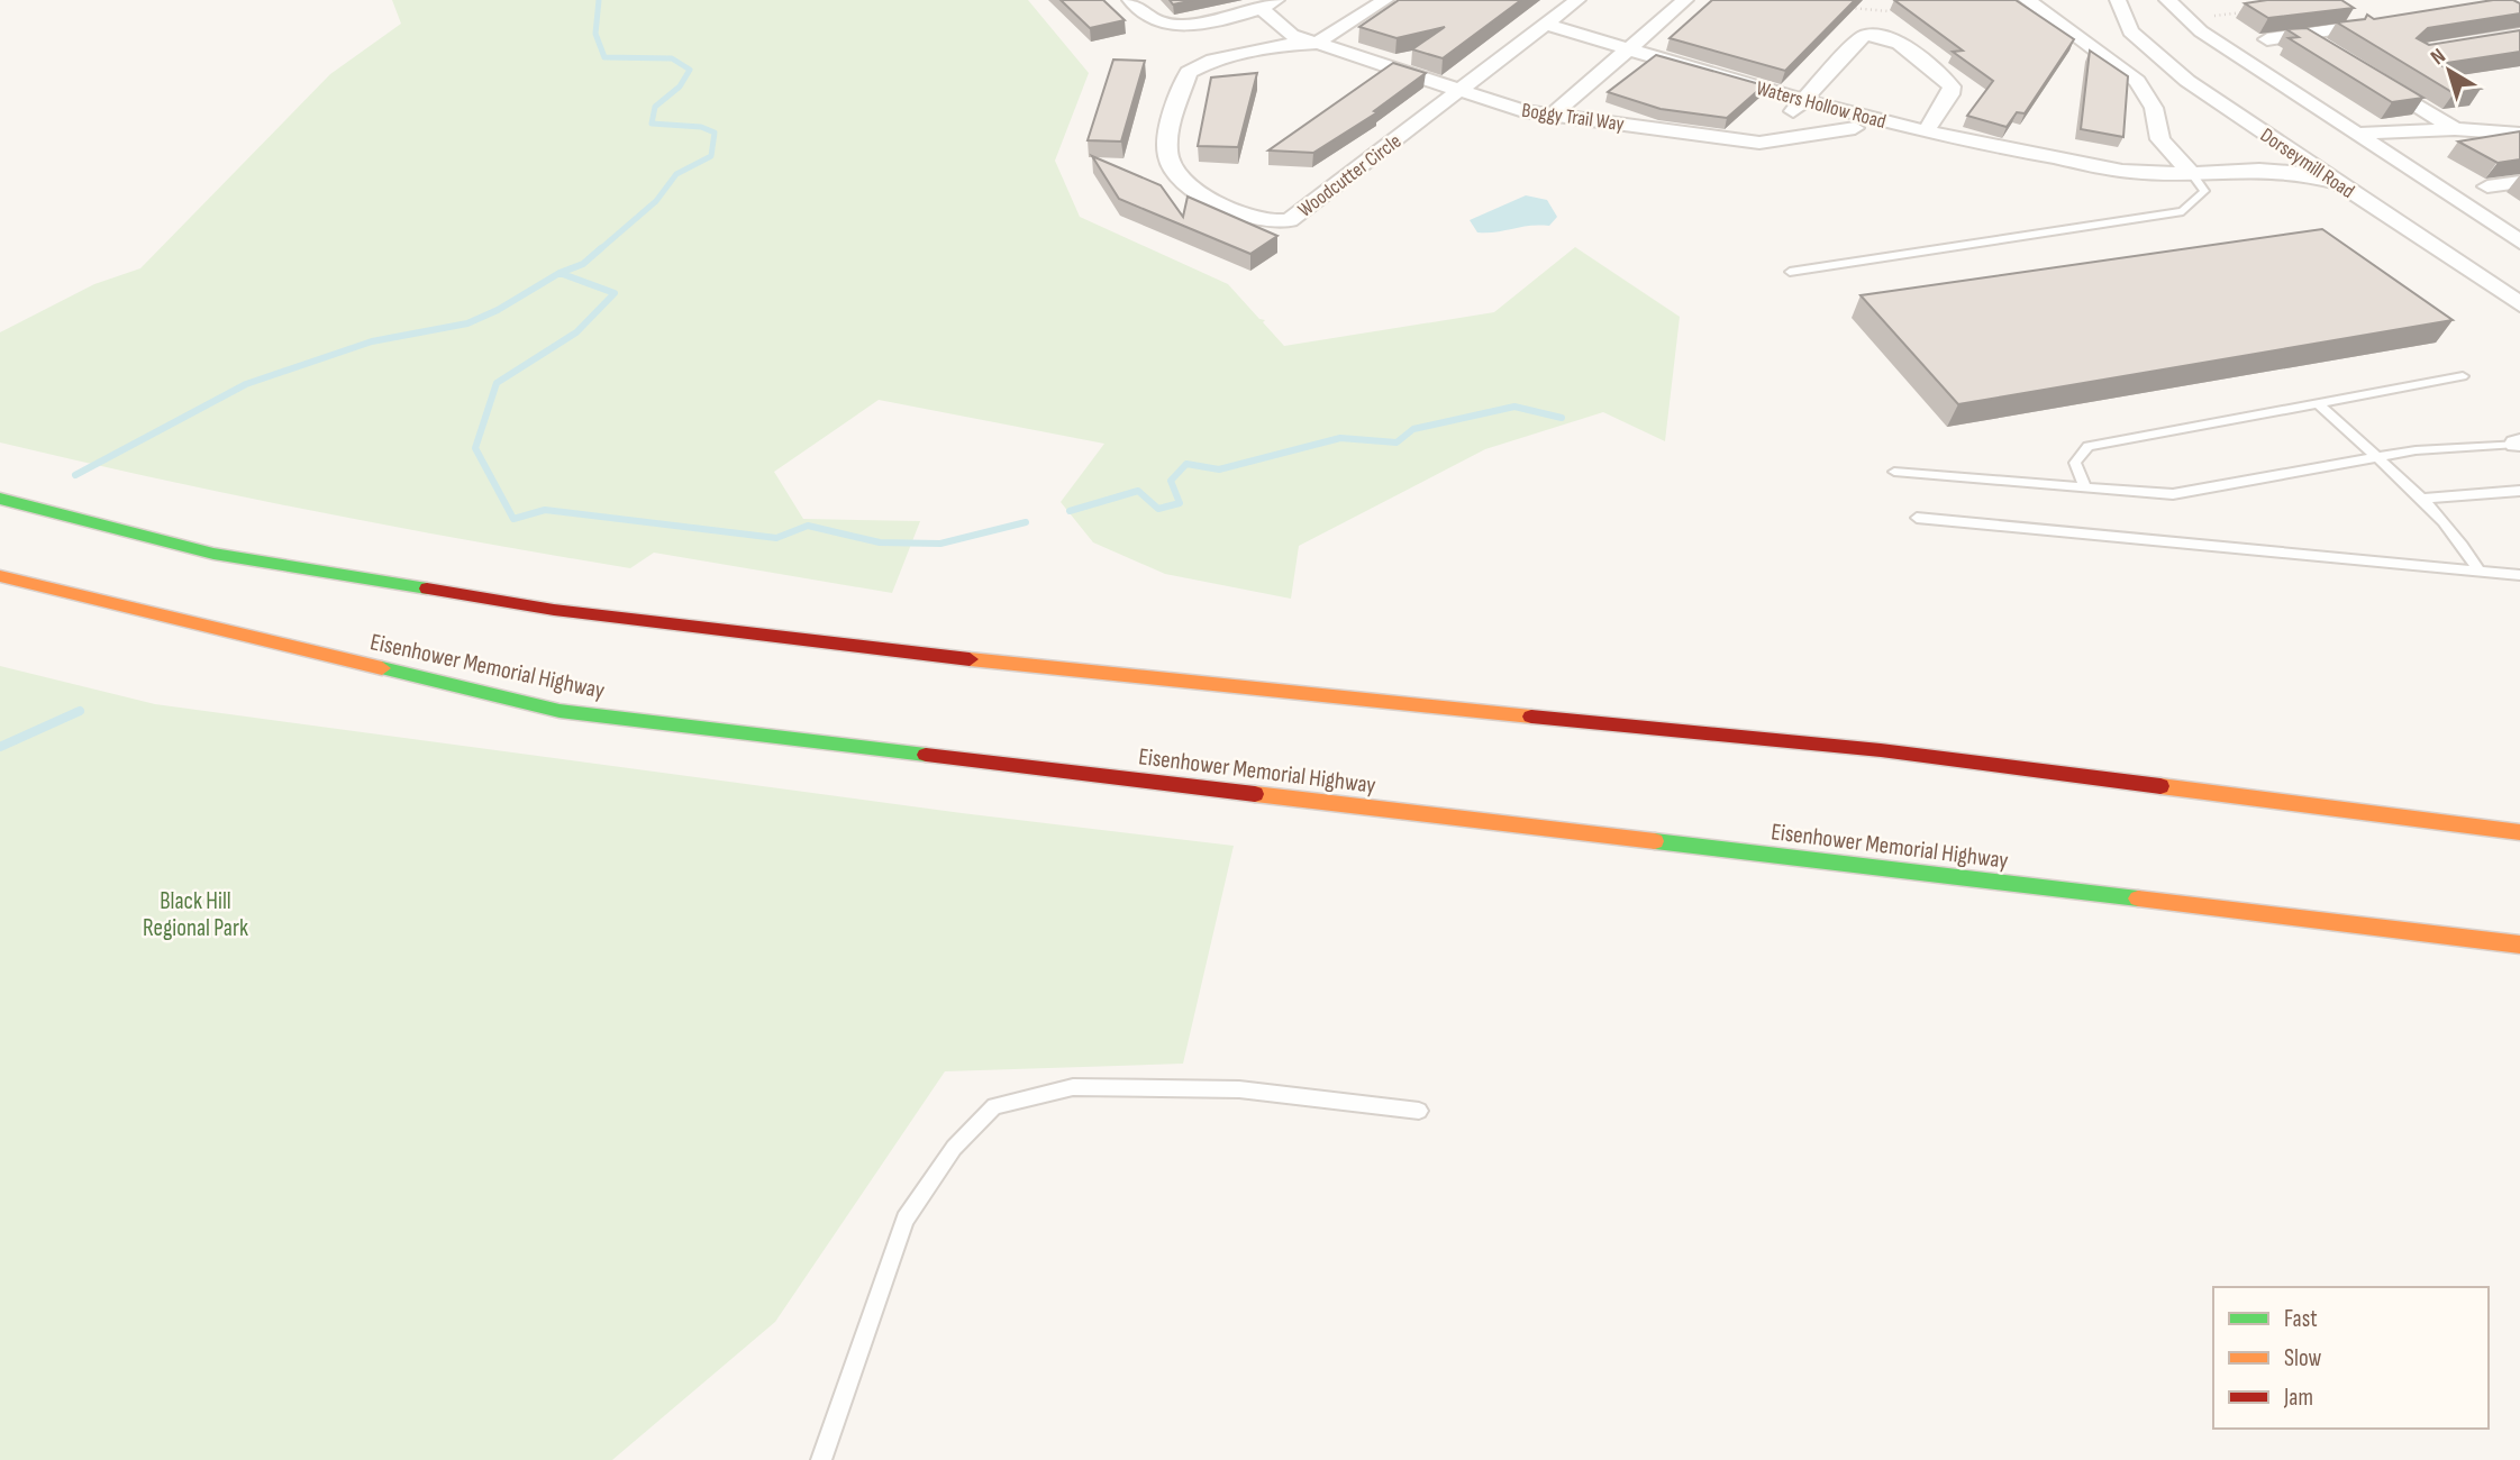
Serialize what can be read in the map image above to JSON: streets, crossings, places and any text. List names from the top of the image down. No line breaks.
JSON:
{"streets":{"highway":["Eisenhower Memorial Highway"],"street":["Waters Hollow Road","Boggy Trail Way","Dorseymill Road","Woodcutter Circle"]},"crossings":[["Waters Hollow Road","Dorseymill Road"],["Waters Hollow Road","Woodcutter Circle"],["Boggy Trail Way","Woodcutter Circle"]],"parks":["Black Hill Regional Park"],"legend":["Fast","Slow","Jam"],"north":"top left"}
